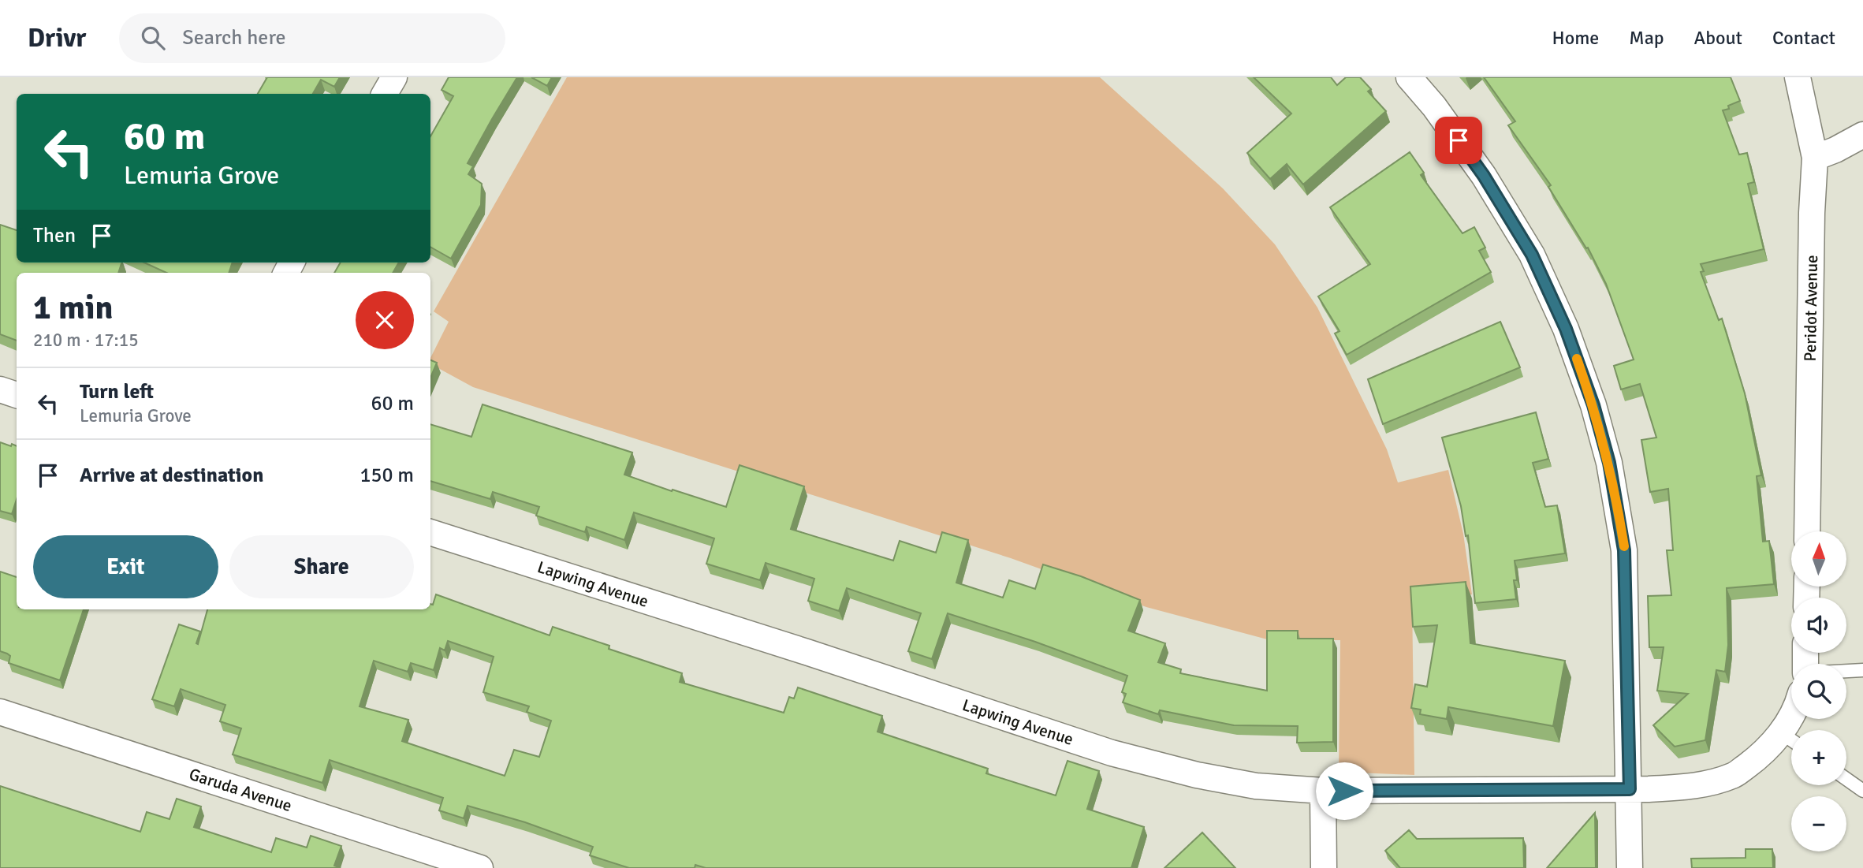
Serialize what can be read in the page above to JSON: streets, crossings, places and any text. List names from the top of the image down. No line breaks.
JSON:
{"streets":{"street":["Peridot Avenue","Lapwing Avenue","Garuda Avenue"]},"north":"top","page":{"header":"Drivr","search":"Search here","nav":["Home","Map","About","Contact"],"turn":["60 m","Lemuria Grove"],"then":"Then","heading":["1 min","210 m · 17:15"],"list":[{"name":"Turn left","note":"Lemuria Grove","value":"60 m"},{"name":"Arrive at destination","value":"150 m"}],"buttons":["Exit","Share"],"map_buttons":["+","−"]}}
